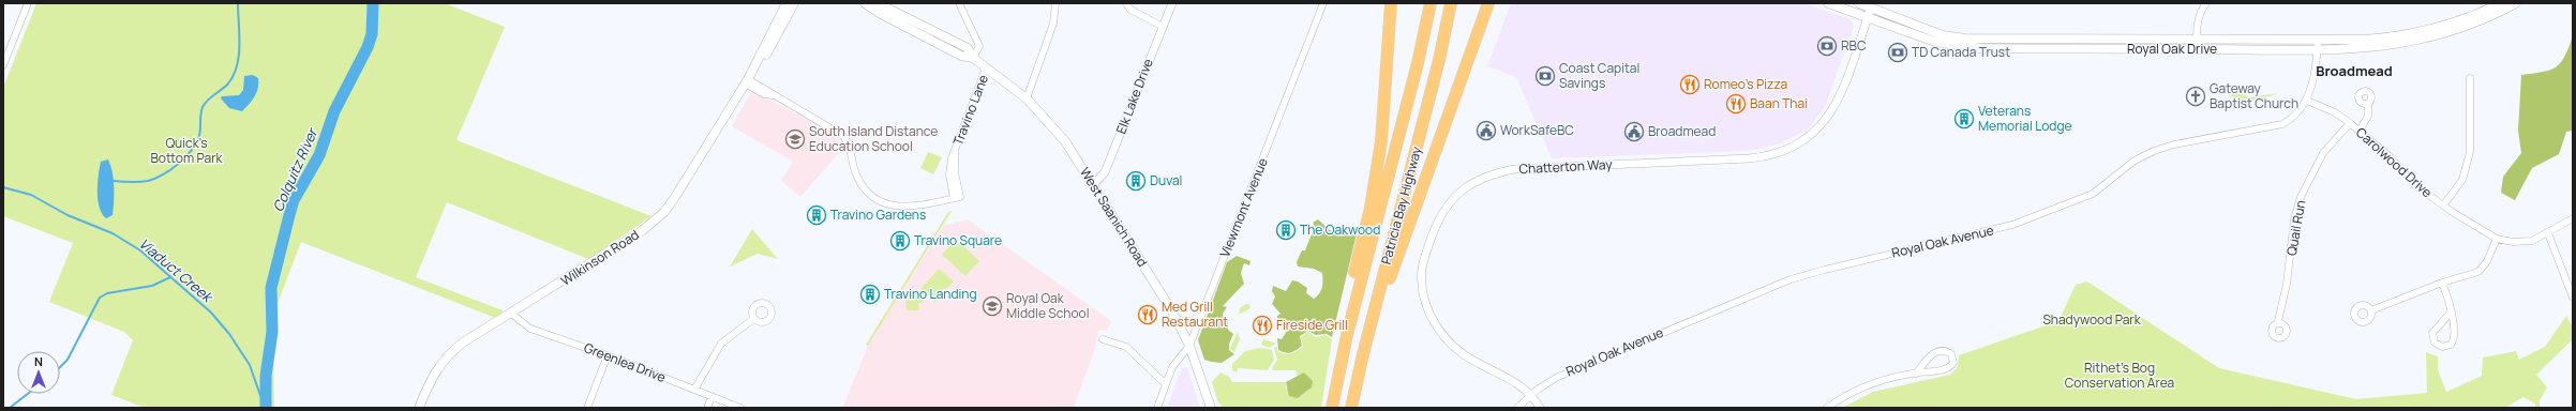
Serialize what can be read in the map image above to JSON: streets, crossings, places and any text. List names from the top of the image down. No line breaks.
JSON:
{"streets":{"highway":["Patricia Bay Highway"],"main road":["Royal Oak Drive","West Saanich Road","Wilkinson Road"],"street":["Elk Lake Drive","Travino Lane","Carolwood Drive","Chatterton Way","Viewmont Avenue","Quail Run","Royal Oak Avenue","Greenlea Drive"]},"crossings":[["Royal Oak Drive","Chatterton Way"],["Royal Oak Drive","Royal Oak Avenue"],["Elk Lake Drive","West Saanich Road"],["Travino Lane","West Saanich Road"],["Travino Lane","Wilkinson Road"],["Carolwood Drive","Quail Run"],["Carolwood Drive","Royal Oak Avenue"],["Chatterton Way","Royal Oak Avenue"],["Viewmont Avenue","West Saanich Road"],["Wilkinson Road","Greenlea Drive"]],"districts":["Broadmead"],"water":["Colquitz River","Viaduct Creek"],"parks":["Quick's Bottom Park","Shadywood Park","Rithet's Bog Conservation Area"],"places":{"bank":["RBC","TD Canada Trust","Coast Capital Savings"],"restaurant":["Romeo's Pizza","Baan Thai","Med Grill Restaurant","Fireside Grill"],"church":["Gateway Baptist Church"],"building":["Veterans Memorial Lodge","Duval","Travino Gardens","The Oakwood","Travino Square","Travino Landing"],"public building":["WorkSafeBC","Broadmead"],"school or university":["South Island Distance Education School","Royal Oak Middle School"]},"north":"top"}
